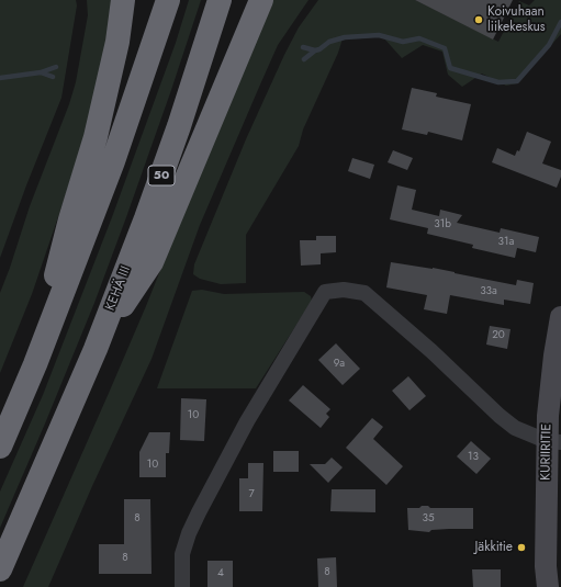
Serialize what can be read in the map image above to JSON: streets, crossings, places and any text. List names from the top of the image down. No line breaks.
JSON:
{"streets":{"highway":["50","KEHÄ III"],"street":["KURIIRITIE"]},"places":["Koivuhaan liikekeskus","Jäkkitie"],"house_numbers":["31b","31a","33a","20","9a","10","13","10","7","8","35","8","8","4"]}
